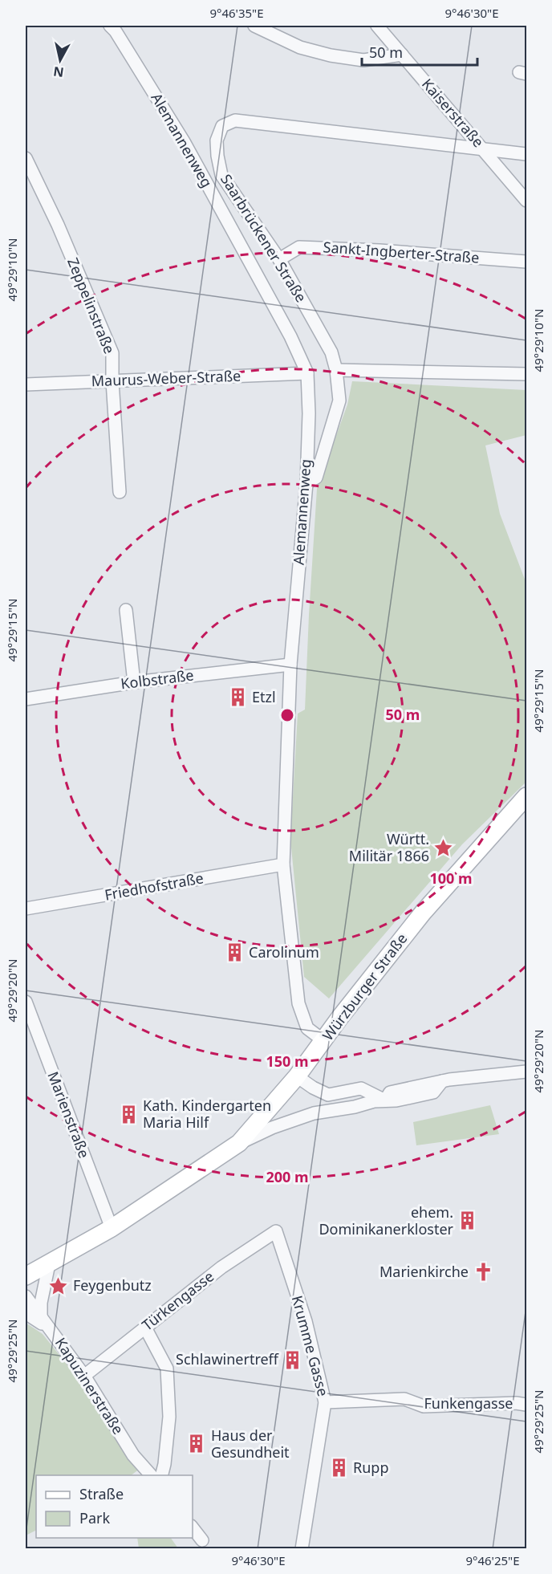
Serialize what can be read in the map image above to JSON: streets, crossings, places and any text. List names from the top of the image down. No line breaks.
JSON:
{"streets":{"street":["Kaiserstraße","Alemannenweg","Saarbrückener Straße","Sankt-Ingberter-Straße","Zeppelinstraße","Maurus-Weber-Straße","Kolbstraße","Friedhofstraße","Würzburger Straße","Marienstraße","Türkengasse","Krumme Gasse","Kapuzinerstraße","Funkengasse"]},"crossings":[["Kaiserstraße","Saarbrückener Straße"],["Alemannenweg","Saarbrückener Straße"],["Alemannenweg","Maurus-Weber-Straße"],["Alemannenweg","Kolbstraße"],["Alemannenweg","Friedhofstraße"],["Alemannenweg","Würzburger Straße"],["Saarbrückener Straße","Sankt-Ingberter-Straße"],["Zeppelinstraße","Maurus-Weber-Straße"],["Würzburger Straße","Marienstraße"],["Türkengasse","Krumme Gasse"],["Türkengasse","Kapuzinerstraße"],["Krumme Gasse","Funkengasse"]],"places":{"building":["Etzl","Carolinum","Kath. Kindergarten Maria Hilf","ehem. Dominikanerkloster","Schlawinertreff","Haus der Gesundheit","Rupp"],"place":["Württ. Militär 1866","Feygenbutz"],"church":["Marienkirche"]},"legend":["Straße","Park"],"scale_bar":"50 m","north":"bottom","coordinates":["9°46'35\"E","9°46'30\"E","49°29'10\"N","49°29'15\"N","49°29'20\"N","49°29'25\"N","9°46'25\"E"],"rings":["50 m","100 m","150 m","200 m"]}
